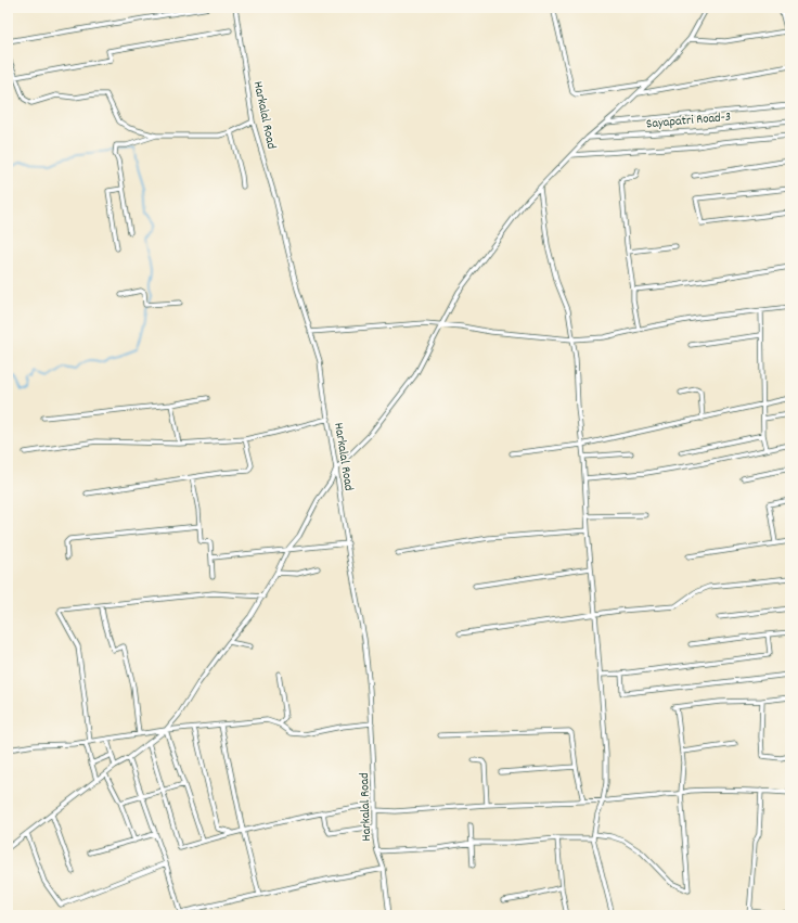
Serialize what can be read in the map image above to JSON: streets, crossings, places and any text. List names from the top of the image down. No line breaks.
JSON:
{"streets":{"street":["Harkalal Road","Sayapatri Road-3"]}}
